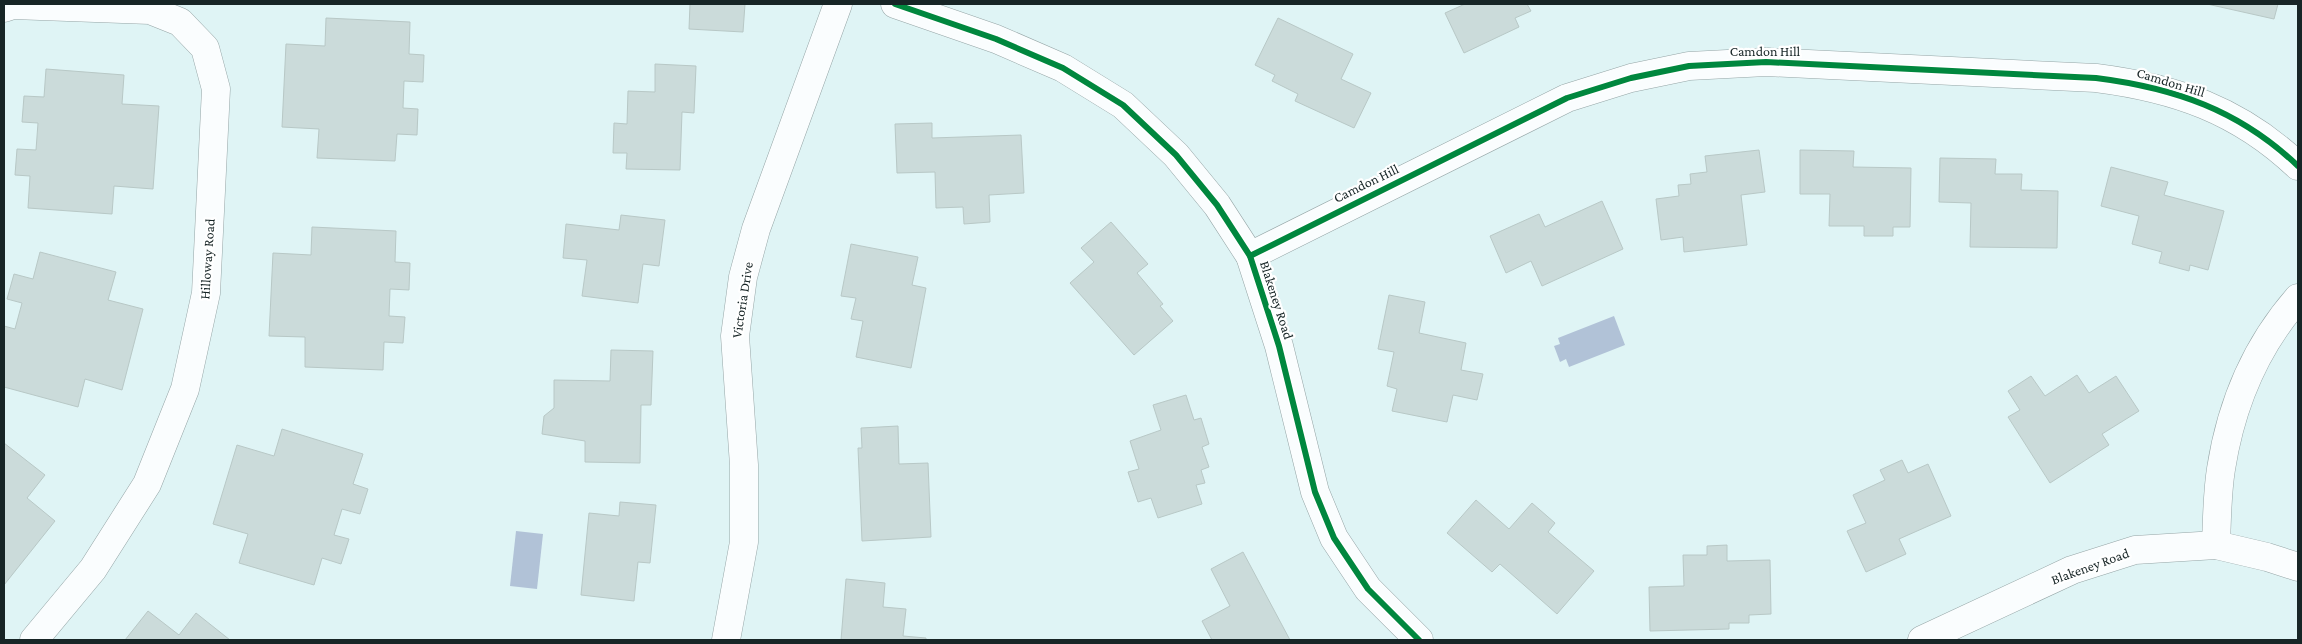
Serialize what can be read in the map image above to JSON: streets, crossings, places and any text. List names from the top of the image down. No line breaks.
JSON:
{"streets":{"street":["Camdon Hill","Hilloway Road","Victoria Drive","Blakeney Road"]},"crossings":[["Camdon Hill","Blakeney Road"]]}
